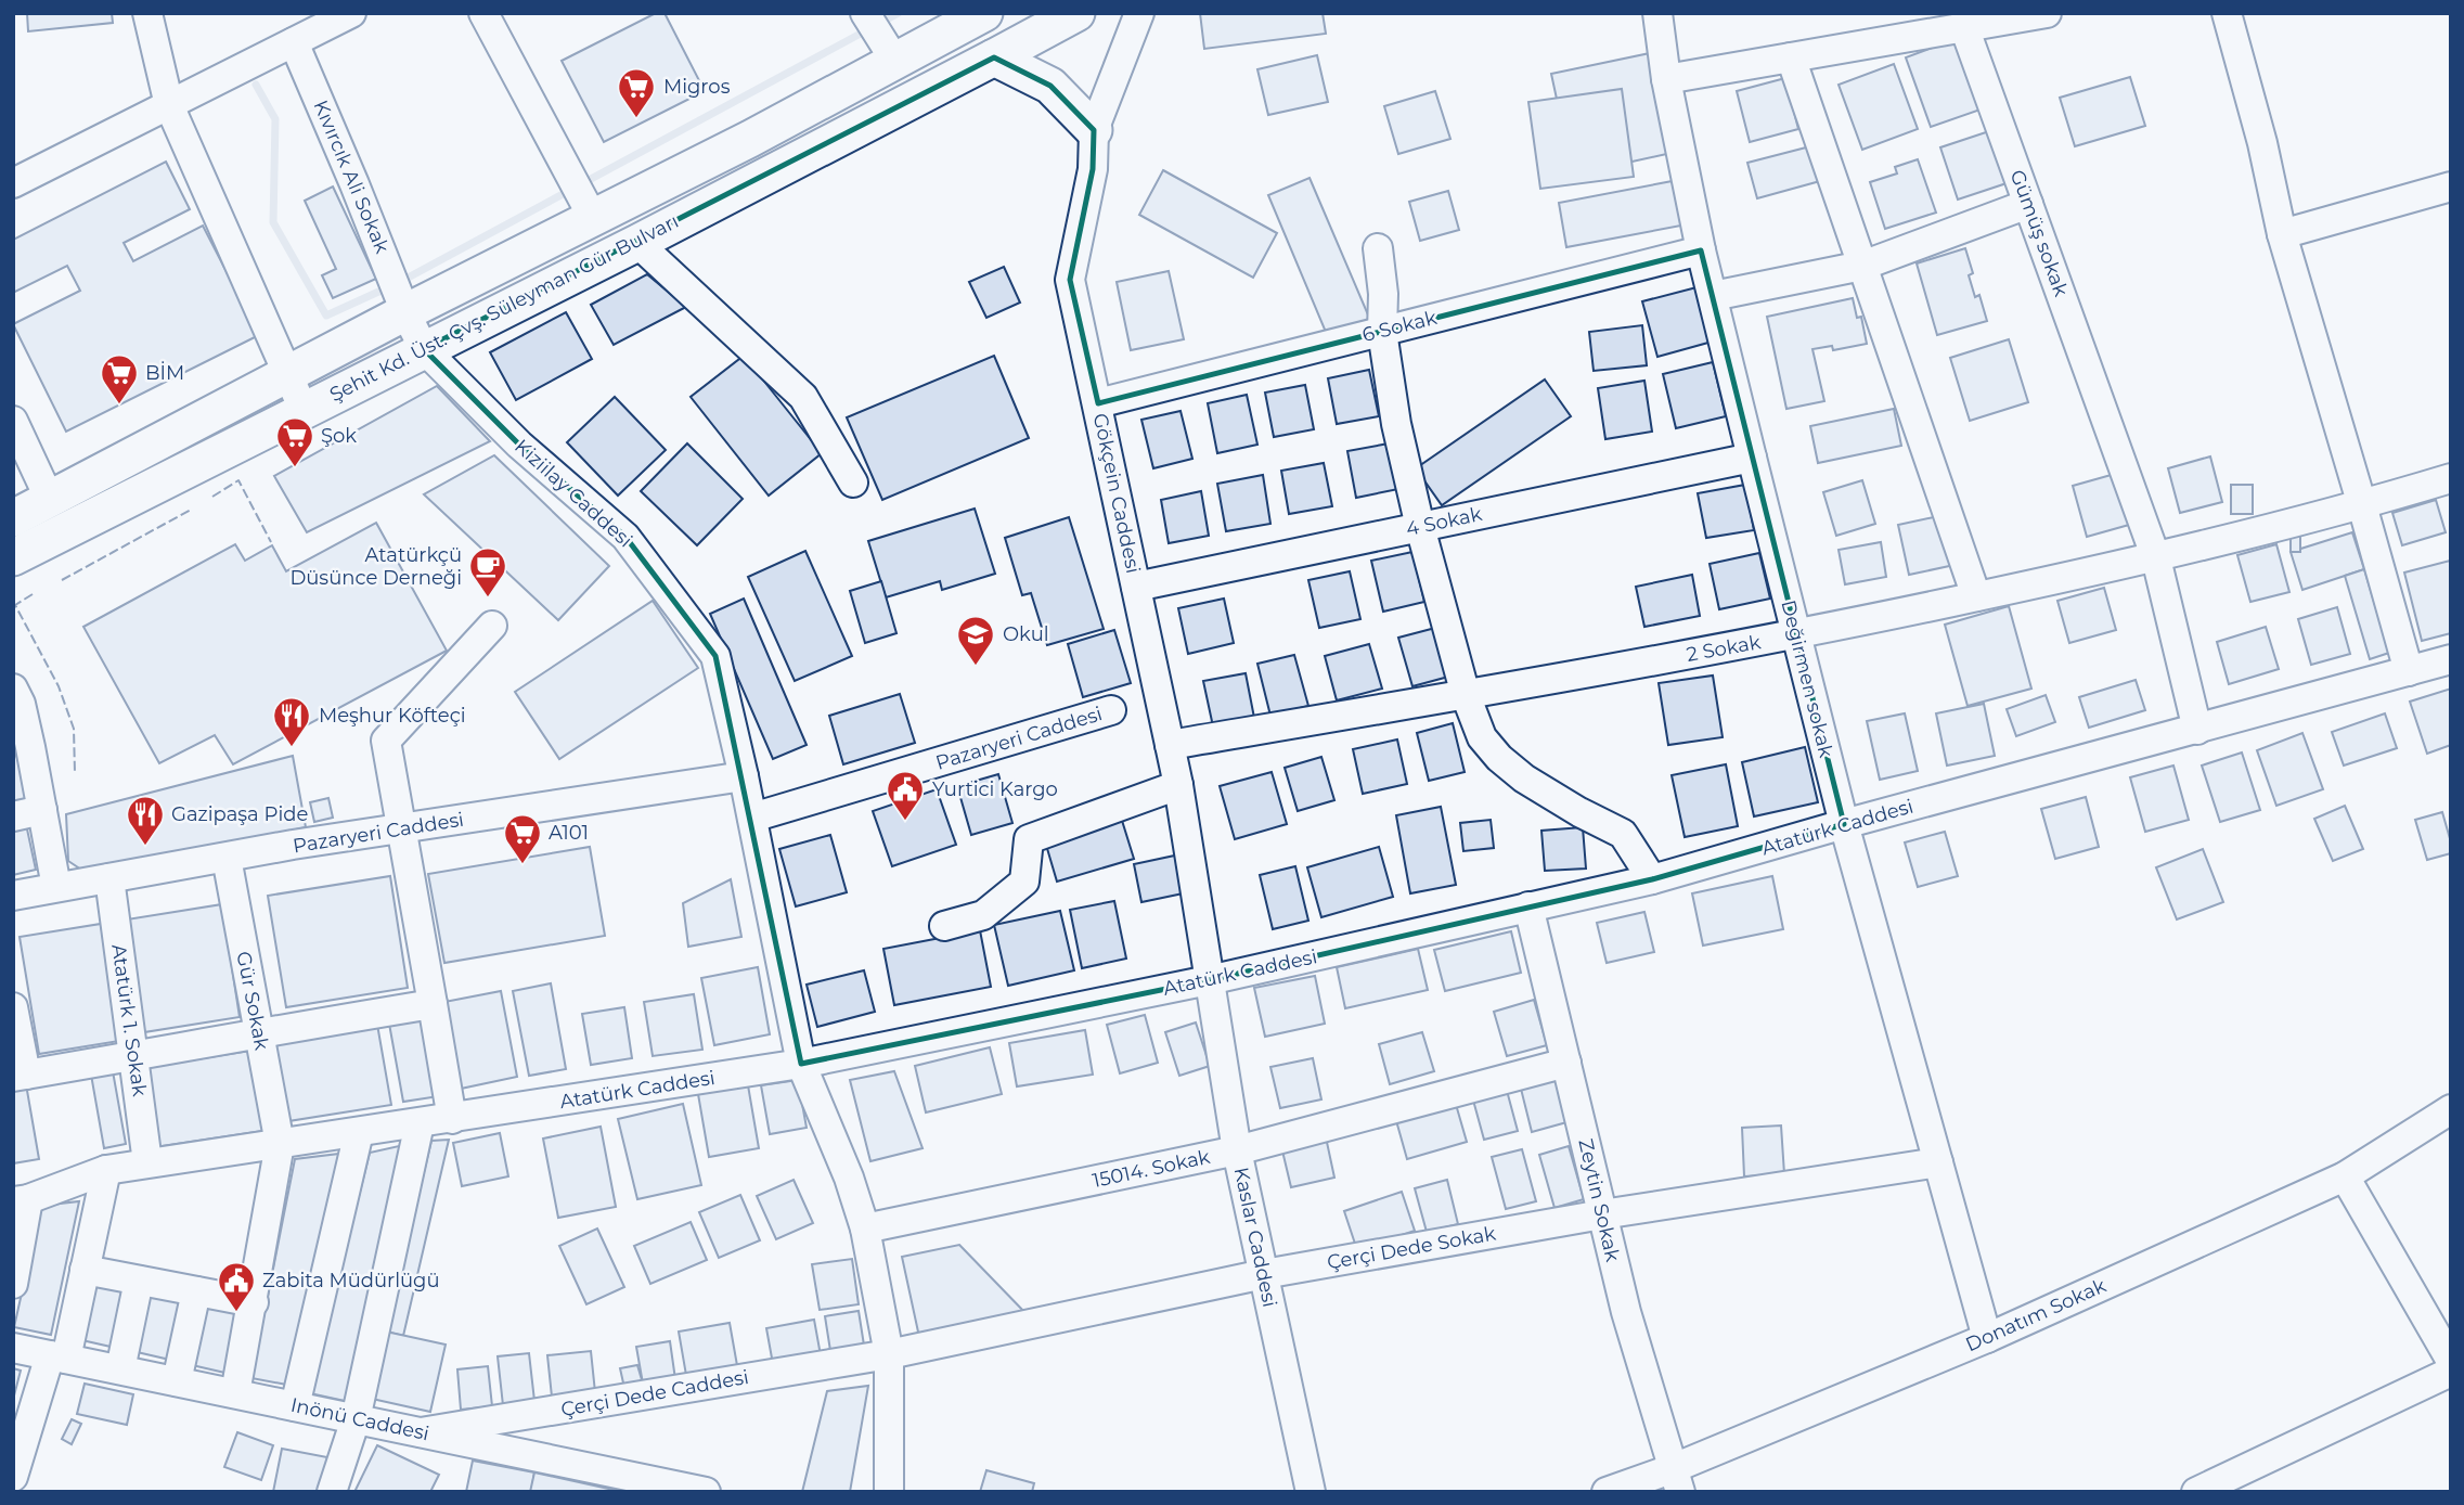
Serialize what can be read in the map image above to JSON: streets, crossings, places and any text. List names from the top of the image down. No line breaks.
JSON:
{"streets":{"main road":["Şehit Kd. Üst. Çvş. Süleyman Gür Bulvarı"],"street":["Kıvırcık Ali Sokak","Gümüş sokak","6 Sokak","Kiziilay Caddesi","Gökçein Caddesi","4 Sokak","2 Sokak","Değirmen sokak","Pazaryeri Caddesi","Atatürk Caddesi","Gür Sokak","Atatürk 1. Sokak","15014. Sokak","Zeytin Sokak","Kaslar Caddesi","Çerçi Dede Sokak","Donatım Sokak","Çerçi Dede Caddesi","Inönü Caddesi"]},"crossings":[["Kıvırcık Ali Sokak","Şehit Kd. Üst. Çvş. Süleyman Gür Bulvarı"],["Kıvırcık Ali Sokak","Kiziilay Caddesi"],["Gümüş sokak","2 Sokak"],["Gümüş sokak","Atatürk Caddesi"],["Şehit Kd. Üst. Çvş. Süleyman Gür Bulvarı","Kiziilay Caddesi"],["6 Sokak","Gökçein Caddesi"],["6 Sokak","Değirmen sokak"],["Kiziilay Caddesi","Pazaryeri Caddesi"],["Kiziilay Caddesi","Atatürk Caddesi"],["Kiziilay Caddesi","15014. Sokak"],["Kiziilay Caddesi","Çerçi Dede Sokak"],["Kiziilay Caddesi","Çerçi Dede Caddesi"],["Gökçein Caddesi","4 Sokak"],["Gökçein Caddesi","2 Sokak"],["Gökçein Caddesi","Atatürk Caddesi"],["Gökçein Caddesi","Kaslar Caddesi"],["4 Sokak","Değirmen sokak"],["2 Sokak","Değirmen sokak"],["Değirmen sokak","Atatürk Caddesi"],["Değirmen sokak","Çerçi Dede Sokak"],["Değirmen sokak","Donatım Sokak"],["Pazaryeri Caddesi","Gür Sokak"],["Pazaryeri Caddesi","Atatürk 1. Sokak"],["Atatürk Caddesi","Gür Sokak"],["Atatürk Caddesi","Atatürk 1. Sokak"],["Atatürk Caddesi","Zeytin Sokak"],["Atatürk Caddesi","Kaslar Caddesi"],["15014. Sokak","Zeytin Sokak"],["15014. Sokak","Kaslar Caddesi"],["Zeytin Sokak","Çerçi Dede Sokak"],["Zeytin Sokak","Donatım Sokak"],["Kaslar Caddesi","Çerçi Dede Sokak"],["Çerçi Dede Sokak","Çerçi Dede Caddesi"],["Çerçi Dede Caddesi","Inönü Caddesi"]],"places":{"supermarket":["Migros","BİM","Şok","A101"],"cafe":["Atatürkçü Düsünce Derneği"],"school or university":["Okul"],"restaurant":["Meşhur Köfteçi","Gazipaşa Pide"],"public building":["Yurtici Kargo","Zabita Müdürlügü"]}}
